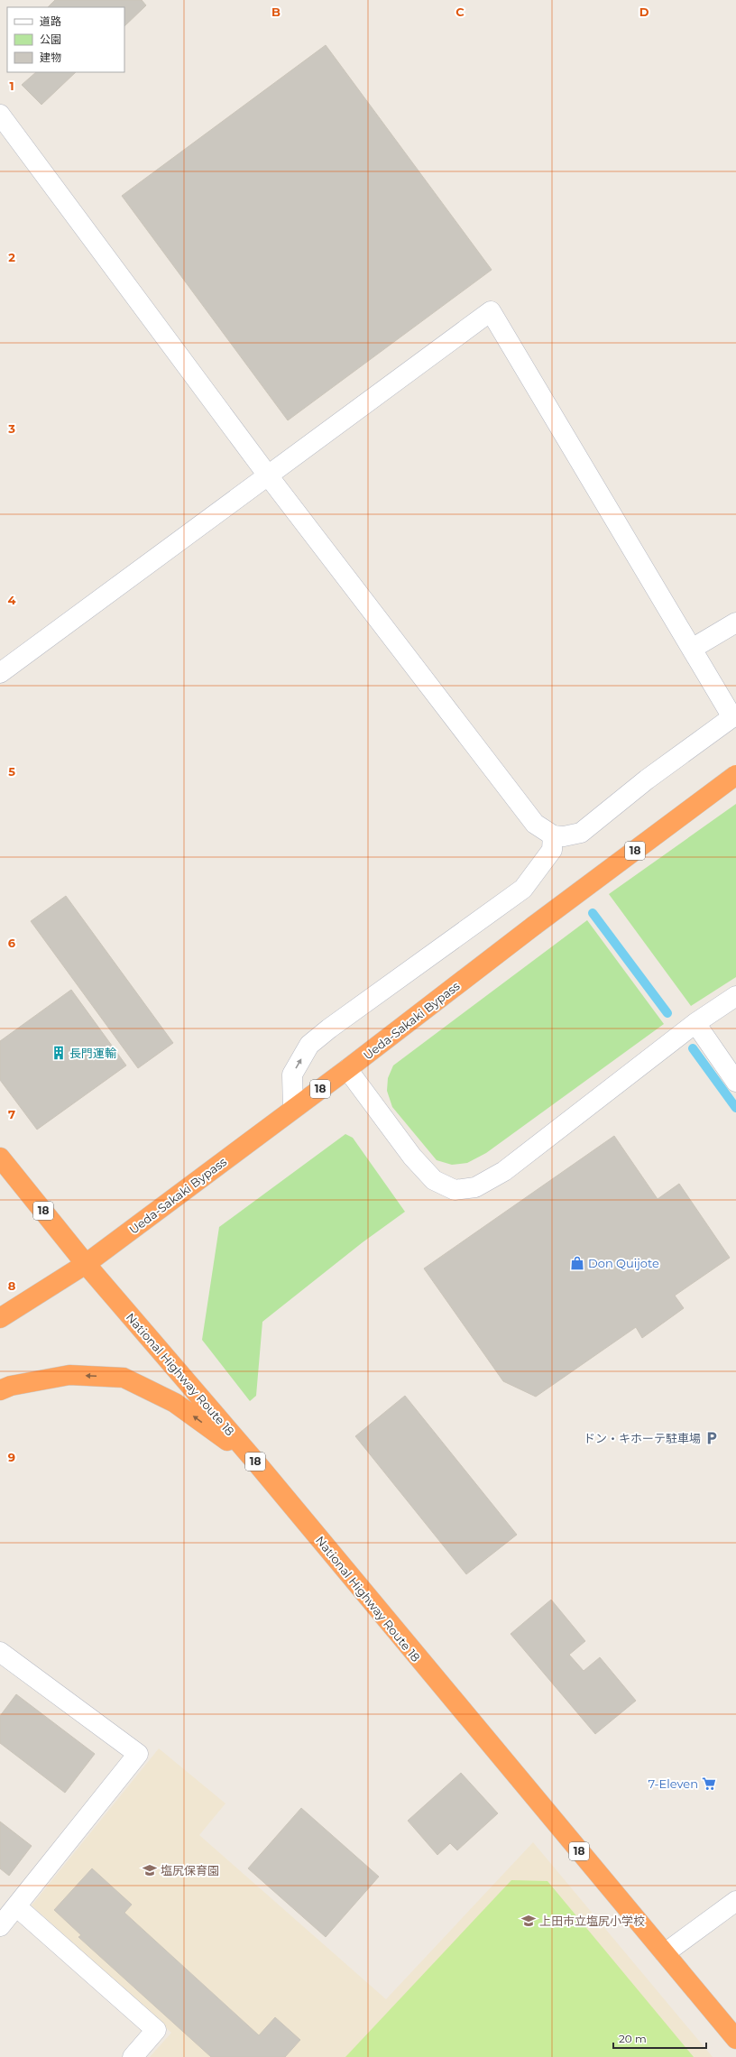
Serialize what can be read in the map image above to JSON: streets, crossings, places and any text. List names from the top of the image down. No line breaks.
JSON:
{"streets":{"highway":["18","Ueda-Sakaki Bypass","National Highway Route 18"]},"crossings":[["18","Ueda-Sakaki Bypass"],["18","National Highway Route 18"],["Ueda-Sakaki Bypass","National Highway Route 18"]],"places":{"building":["長門運輸"],"shop":["Don Quijote"],"parking":["ドン・キホーテ駐車場"],"supermarket":["7-Eleven"],"school or university":["塩尻保育園","上田市立塩尻小学校"]},"legend":["道路","公園","建物"],"scale_bar":"20 m","grid":{"columns":["B","C","D"],"rows":["1","2","3","4","5","6","7","8","9"]}}
